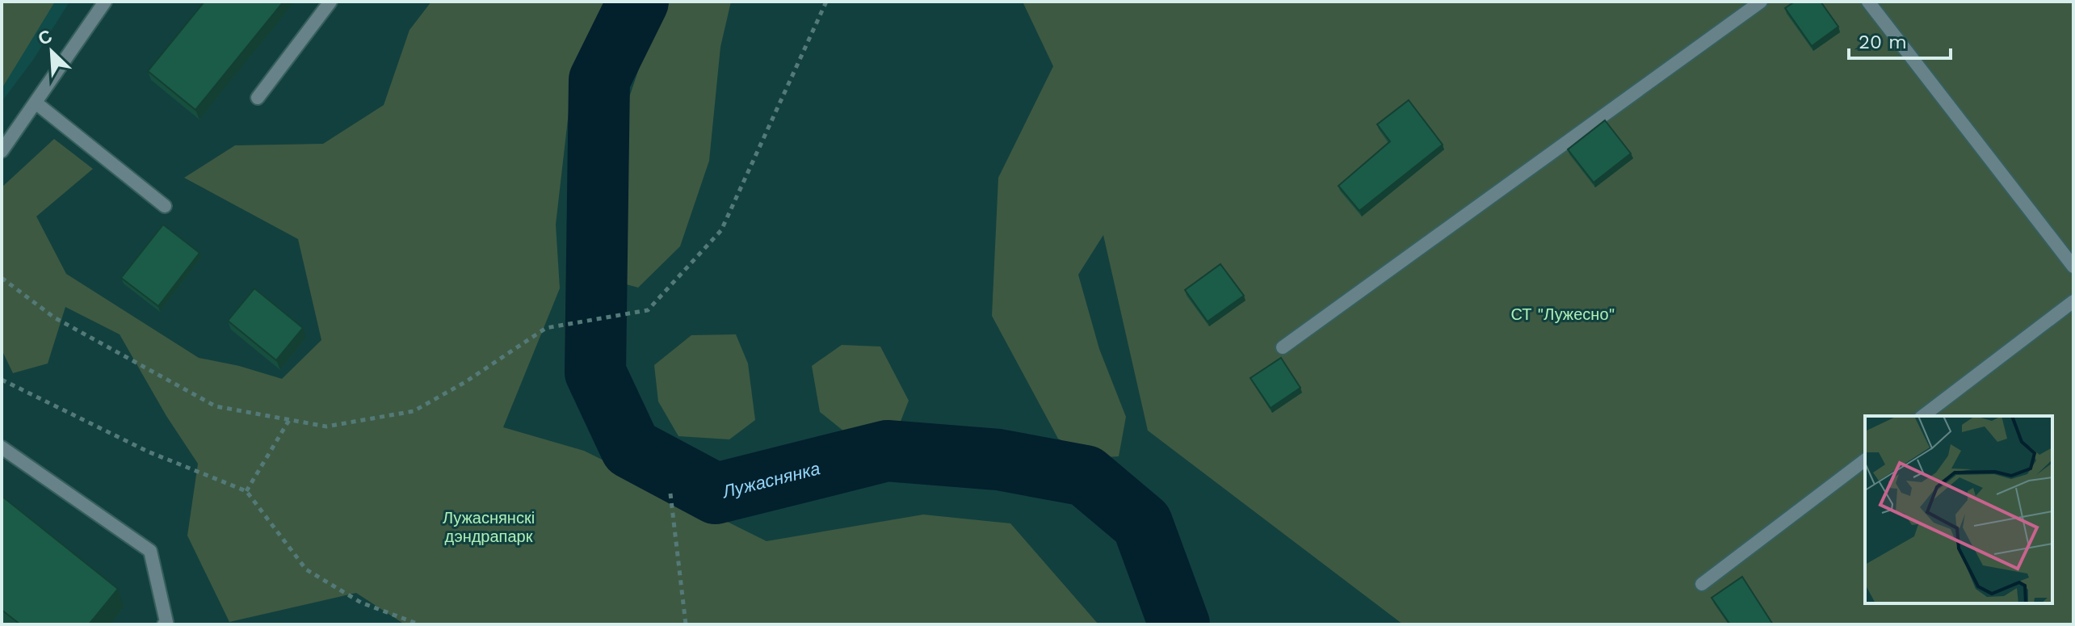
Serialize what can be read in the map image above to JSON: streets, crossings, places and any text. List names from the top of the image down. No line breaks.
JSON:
{"water":["Лужаснянка"],"parks":["СТ \"Лужесно\"","Лужаснянскі дэндрапарк"],"scale_bar":"20 m","north":"top left"}
